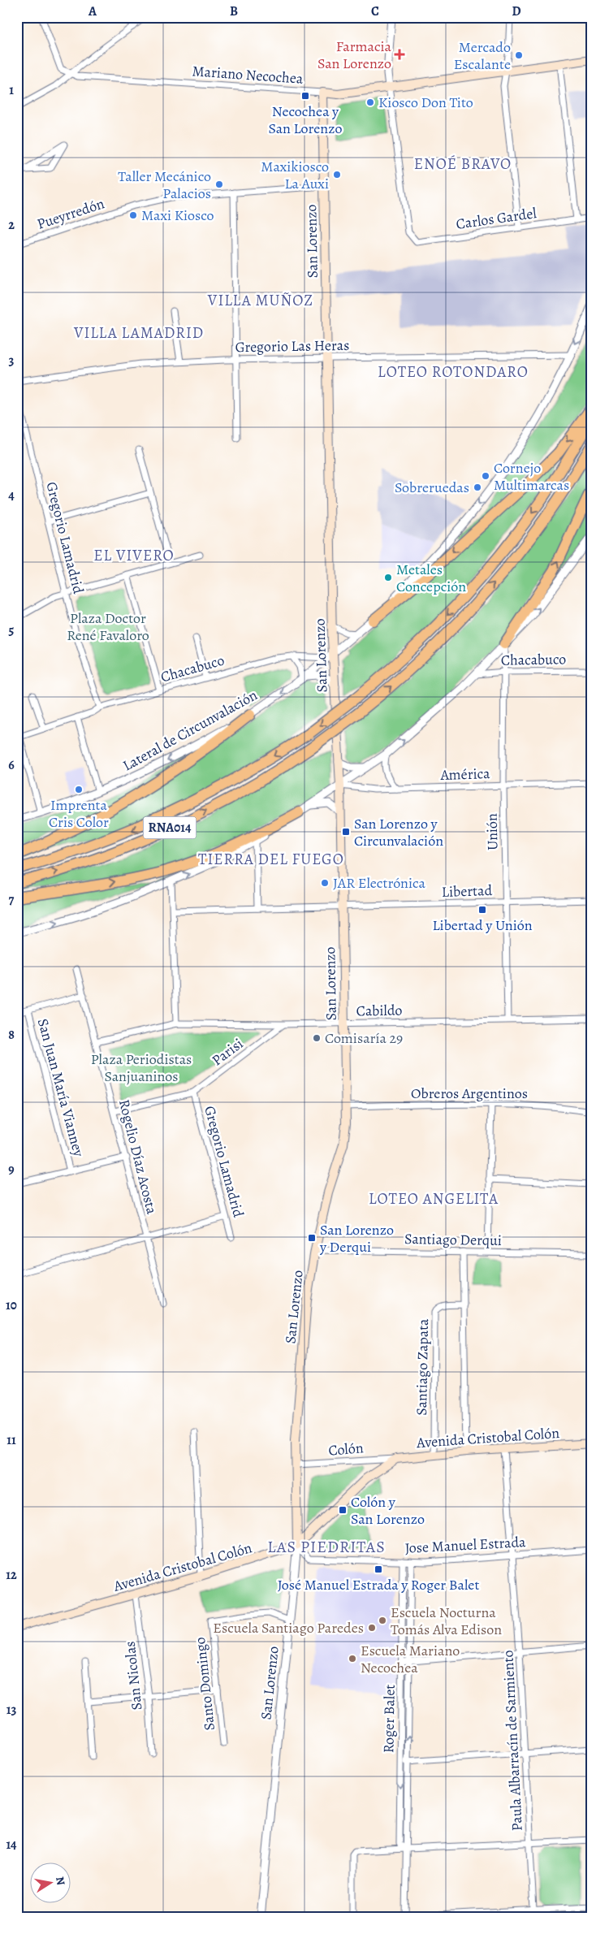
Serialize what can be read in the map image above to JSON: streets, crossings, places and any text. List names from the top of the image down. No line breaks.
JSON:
{"streets":{"highway":["RNA014"],"main road":["Mariano Necochea","San Lorenzo","Avenida Cristobal Colón"],"street":["Pueyrredón","Carlos Gardel","Gregorio Las Heras","Gregorio Lamadrid","Chacabuco","Lateral de Circunvalación","América","Unión","Libertad","Cabildo","Parisi","San Juan María Vianney","Obreros Argentinos","Rogelio Díaz Acosta","Santiago Derqui","Santiago Zapata","Colón","Jose Manuel Estrada","San Nicolas","Santo Domingo","Roger Balet","Paula Albarracín de Sarmiento"]},"crossings":[["Mariano Necochea","Carlos Gardel"],["Mariano Necochea","San Lorenzo"],["Pueyrredón","San Lorenzo"],["San Lorenzo","Gregorio Las Heras"],["San Lorenzo","Chacabuco"],["San Lorenzo","Lateral de Circunvalación"],["San Lorenzo","América"],["San Lorenzo","Libertad"],["San Lorenzo","Cabildo"],["San Lorenzo","Obreros Argentinos"],["San Lorenzo","Santiago Derqui"],["San Lorenzo","Avenida Cristobal Colón"],["San Lorenzo","Colón"],["San Lorenzo","Jose Manuel Estrada"],["San Lorenzo","Santo Domingo"],["Gregorio Las Heras","Lateral de Circunvalación"],["Gregorio Lamadrid","Chacabuco"],["Gregorio Lamadrid","Parisi"],["Chacabuco","Lateral de Circunvalación"],["Chacabuco","Unión"],["América","Unión"],["Unión","Libertad"],["Unión","Cabildo"],["Cabildo","Parisi"],["Cabildo","Rogelio Díaz Acosta"],["Parisi","Rogelio Díaz Acosta"],["Santiago Zapata","Avenida Cristobal Colón"],["Avenida Cristobal Colón","Colón"],["Avenida Cristobal Colón","Jose Manuel Estrada"],["Avenida Cristobal Colón","San Nicolas"],["Avenida Cristobal Colón","Paula Albarracín de Sarmiento"],["Jose Manuel Estrada","Roger Balet"],["Jose Manuel Estrada","Paula Albarracín de Sarmiento"]],"one_way":["Lateral de Circunvalación"],"districts":["ENOÉ BRAVO","VILLA MUÑOZ","VILLA LAMADRID","LOTEO ROTONDARO","EL VIVERO","TIERRA DEL FUEGO","LOTEO ANGELITA","LAS PIEDRITAS"],"parks":["Plaza Doctor René Favaloro","Plaza Periodistas Sanjuaninos"],"places":{"health":["Farmacia San Lorenzo"],"other":["Mercado Escalante","Kiosco Don Tito","Maxikiosco La Auxi","Taller Mecánico Palacios","Maxi Kiosco","Cornejo Multimarcas","Sobreruedas","Metales Concepción","Imprenta Cris Color","JAR Electrónica","Comisaría 29","Escuela Nocturna Tomás Alva Edison","Escuela Santiago Paredes","Escuela Mariano Necochea"],"transit":["Necochea y San Lorenzo","San Lorenzo y Circunvalación","Libertad y Unión","San Lorenzo y Derqui","Colón y San Lorenzo","José Manuel Estrada y Roger Balet"]},"north":"right","grid":{"columns":["A","B","C","D"],"rows":["1","2","3","4","5","6","7","8","9","10","11","12","13","14"]}}
